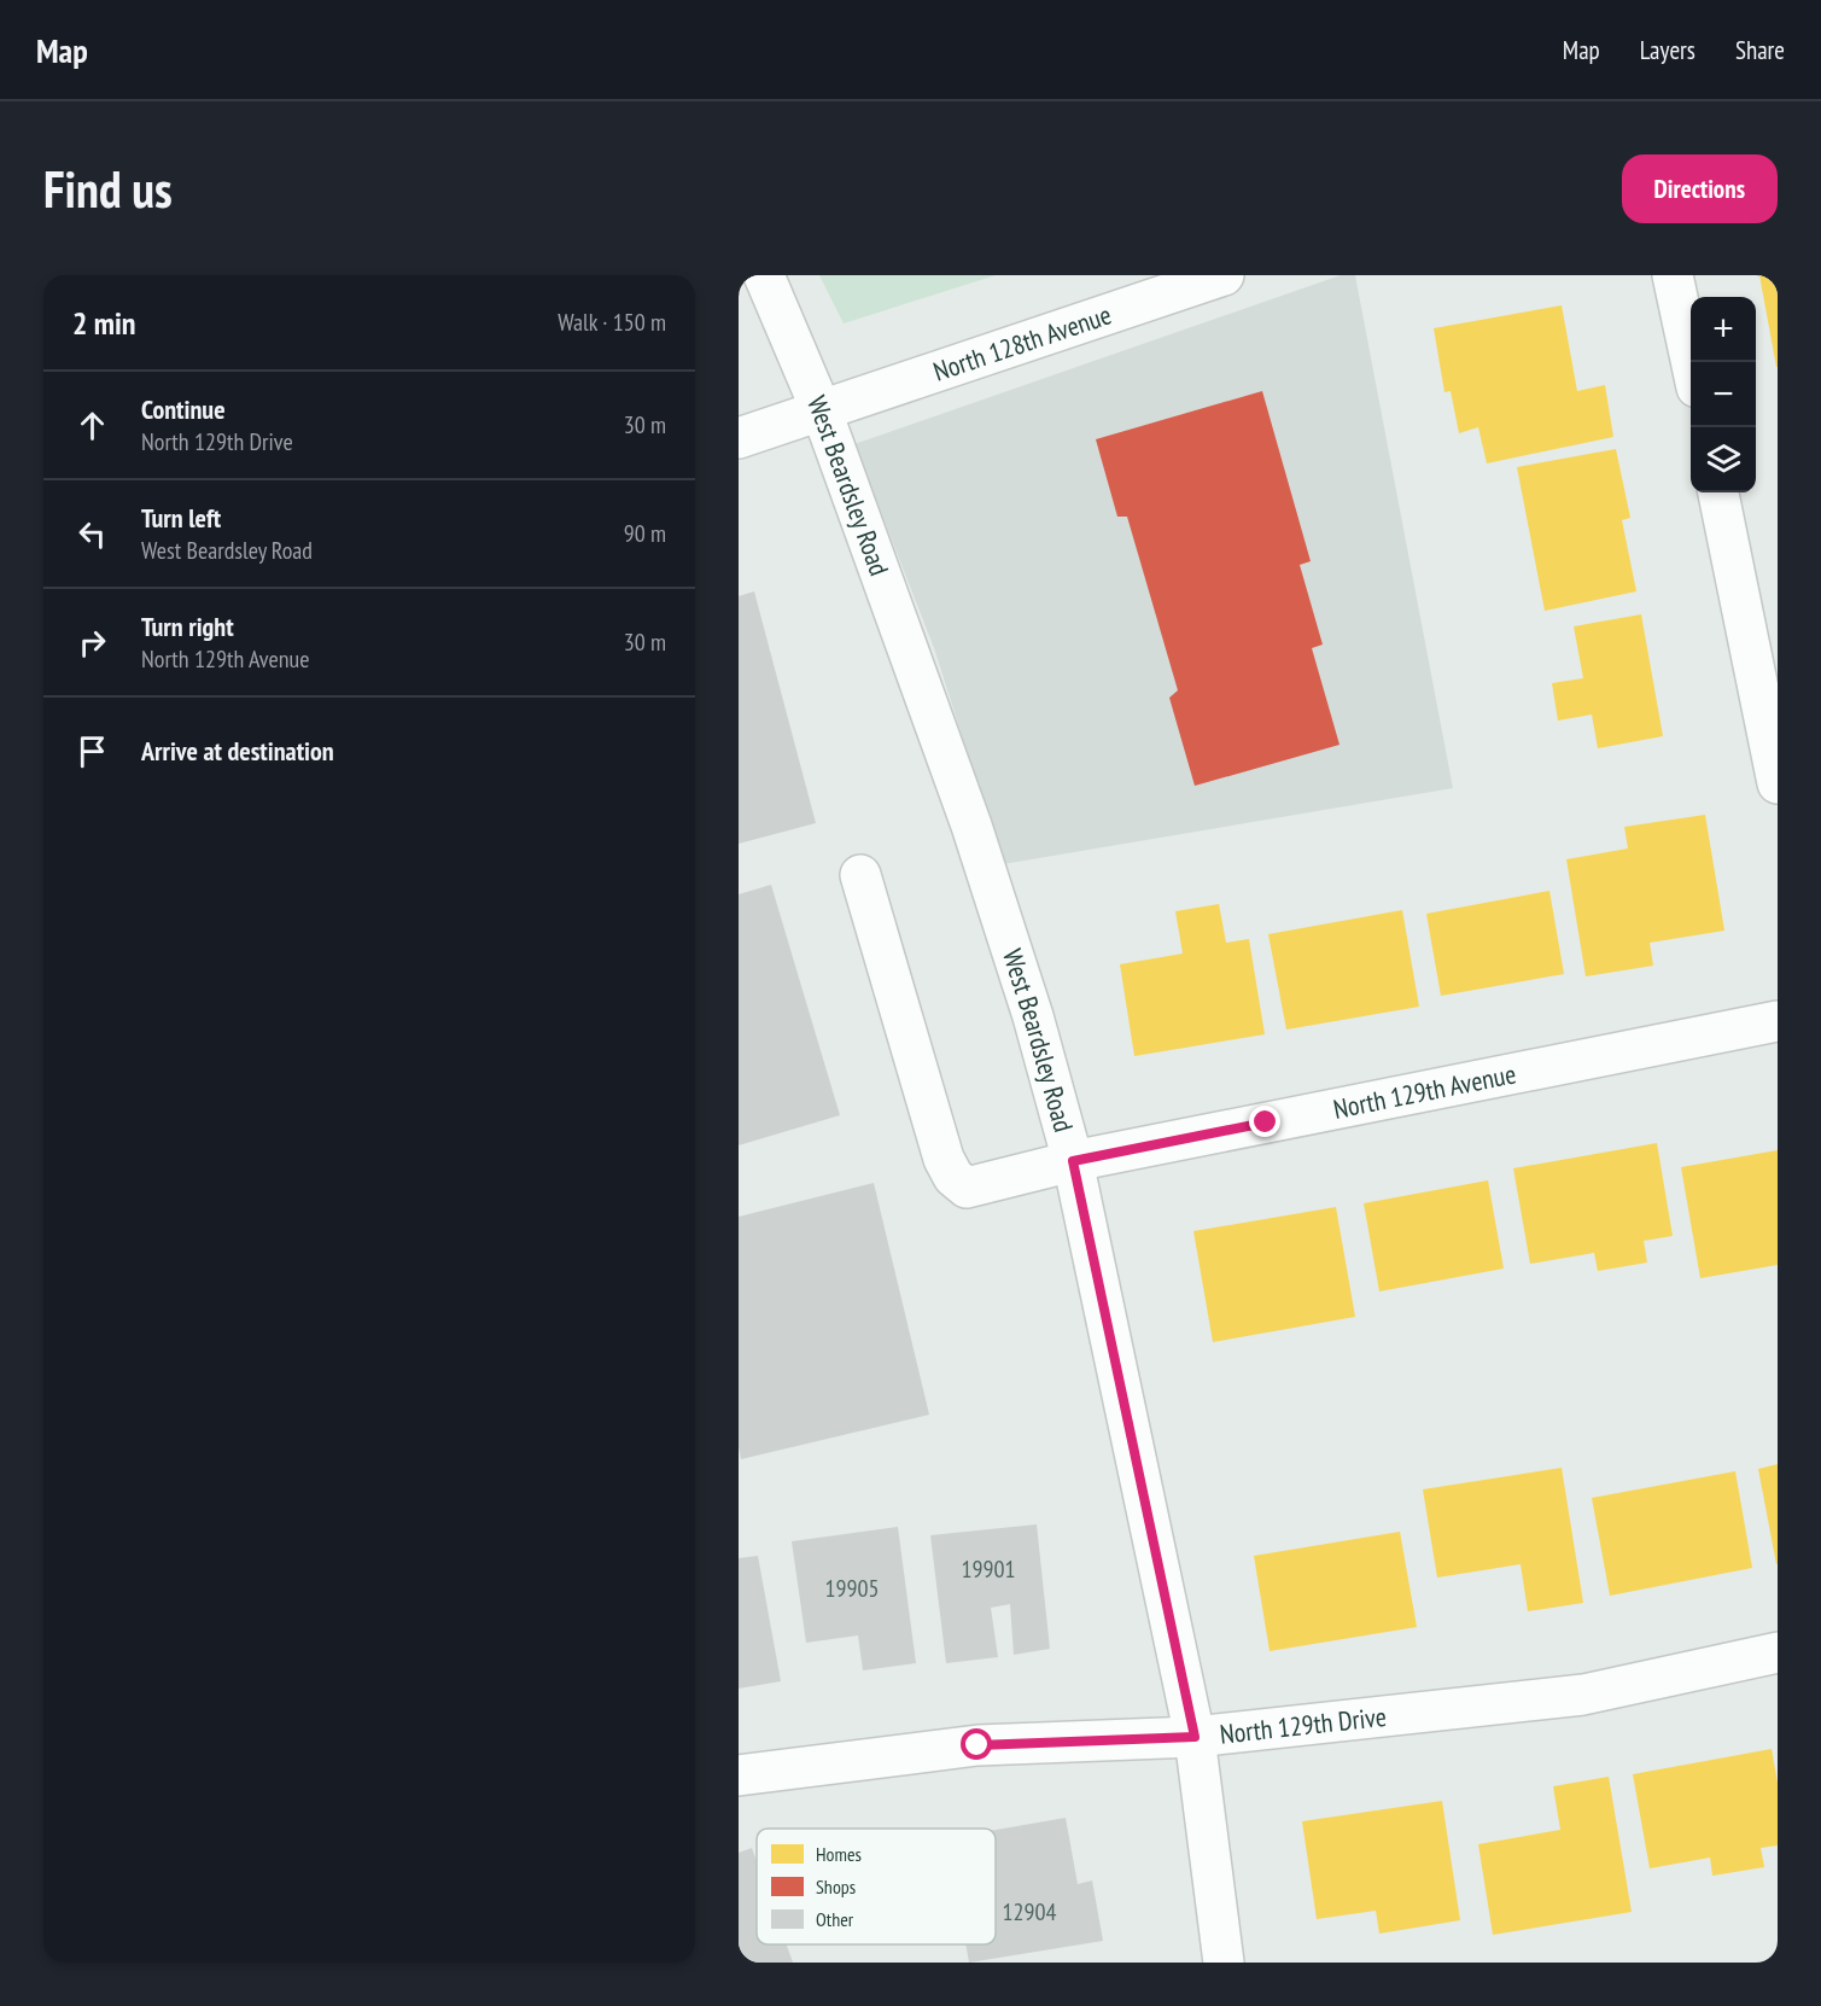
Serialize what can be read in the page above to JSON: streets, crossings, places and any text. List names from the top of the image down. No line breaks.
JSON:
{"streets":{"street":["North 128th Avenue","West Beardsley Road","North 129th Avenue","North 129th Drive"]},"crossings":[["North 128th Avenue","West Beardsley Road"],["West Beardsley Road","North 129th Avenue"],["West Beardsley Road","North 129th Drive"]],"house_numbers":["19901","19905","12904"],"legend":["Homes","Shops","Other"],"page":{"header":"Map","nav":["Map","Layers","Share"],"buttons":"Directions","title":"Find us","heading":["2 min","Walk · 150 m"],"map_buttons":["+","−"],"list":[["Continue","North 129th Drive","30 m"],["Turn left","West Beardsley Road","90 m"],["Turn right","North 129th Avenue","30 m"],"Arrive at destination"]}}
